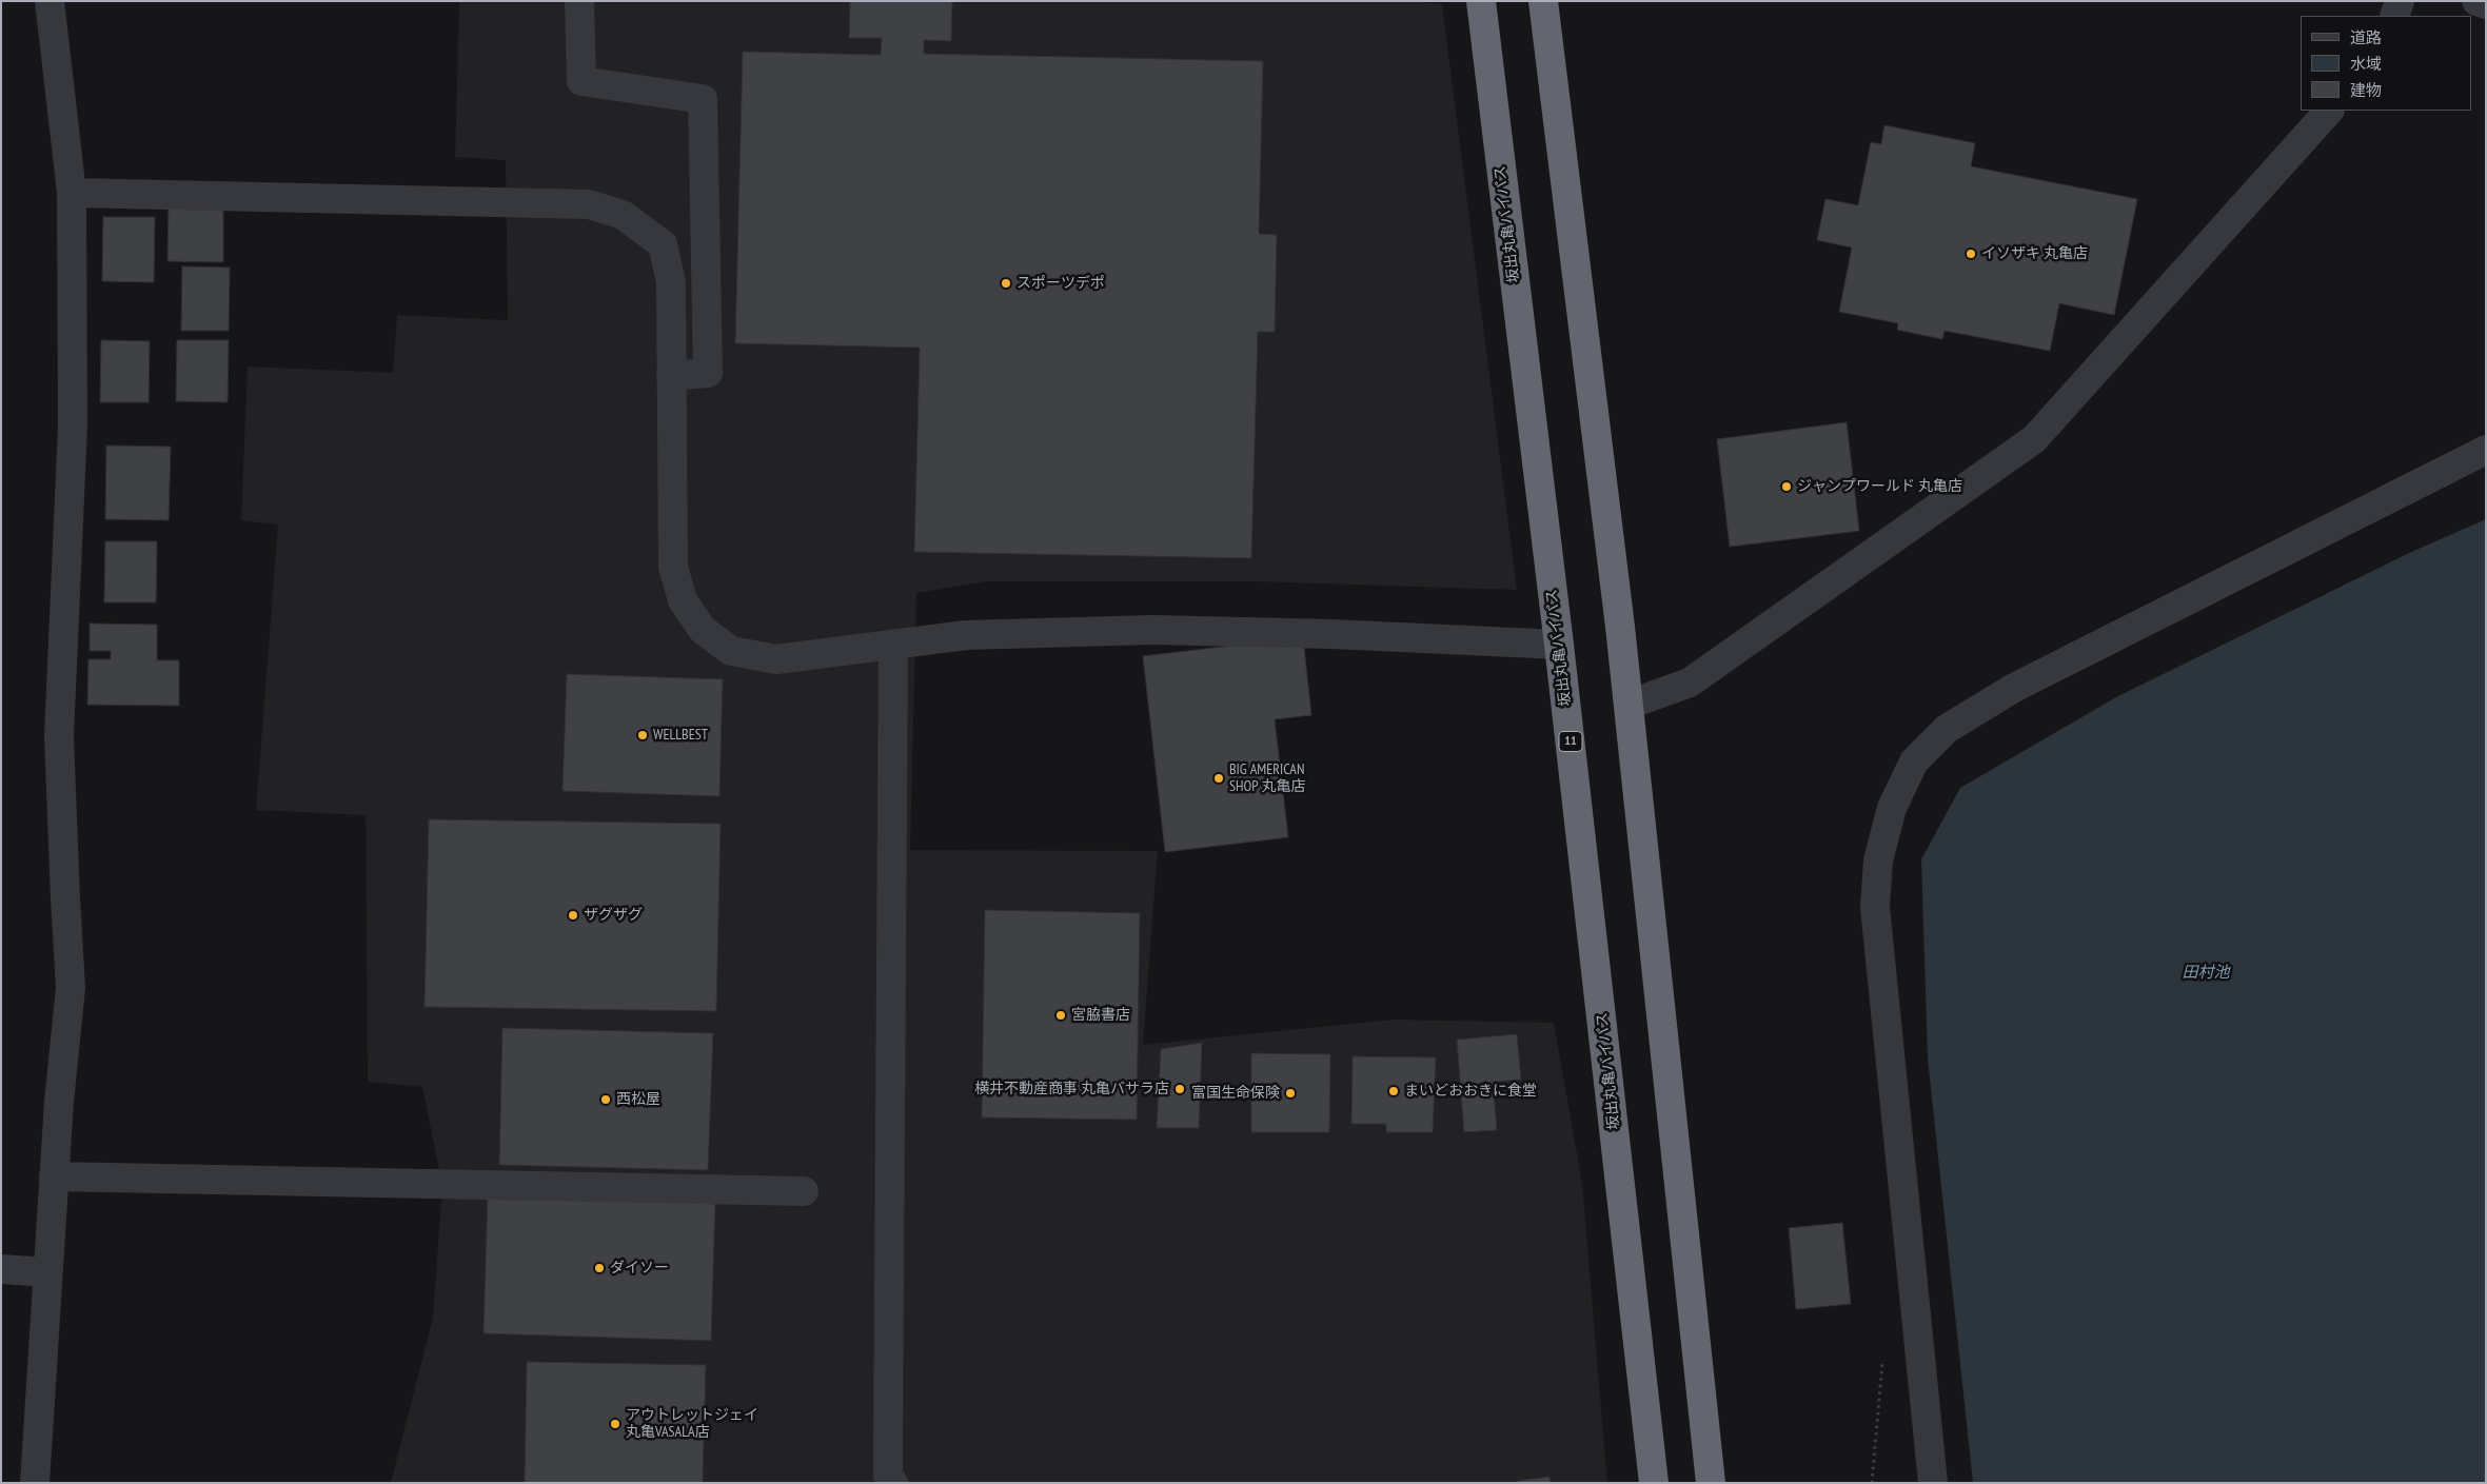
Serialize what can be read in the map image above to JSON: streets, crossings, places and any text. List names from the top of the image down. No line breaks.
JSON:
{"streets":{"highway":["坂出丸亀バイパス","11"]},"water":["田村池"],"places":["イソザキ 丸亀店","スポーツデポ","ジャンプワールド 丸亀店","WELLBEST","BIG AMERICAN SHOP 丸亀店","ザグザグ","宮脇書店","横井不動産商事 丸亀バサラ店","まいどおおきに食堂","富国生命保険","西松屋","ダイソー","アウトレットジェイ 丸亀VASALA店"],"legend":["道路","水域","建物"]}
